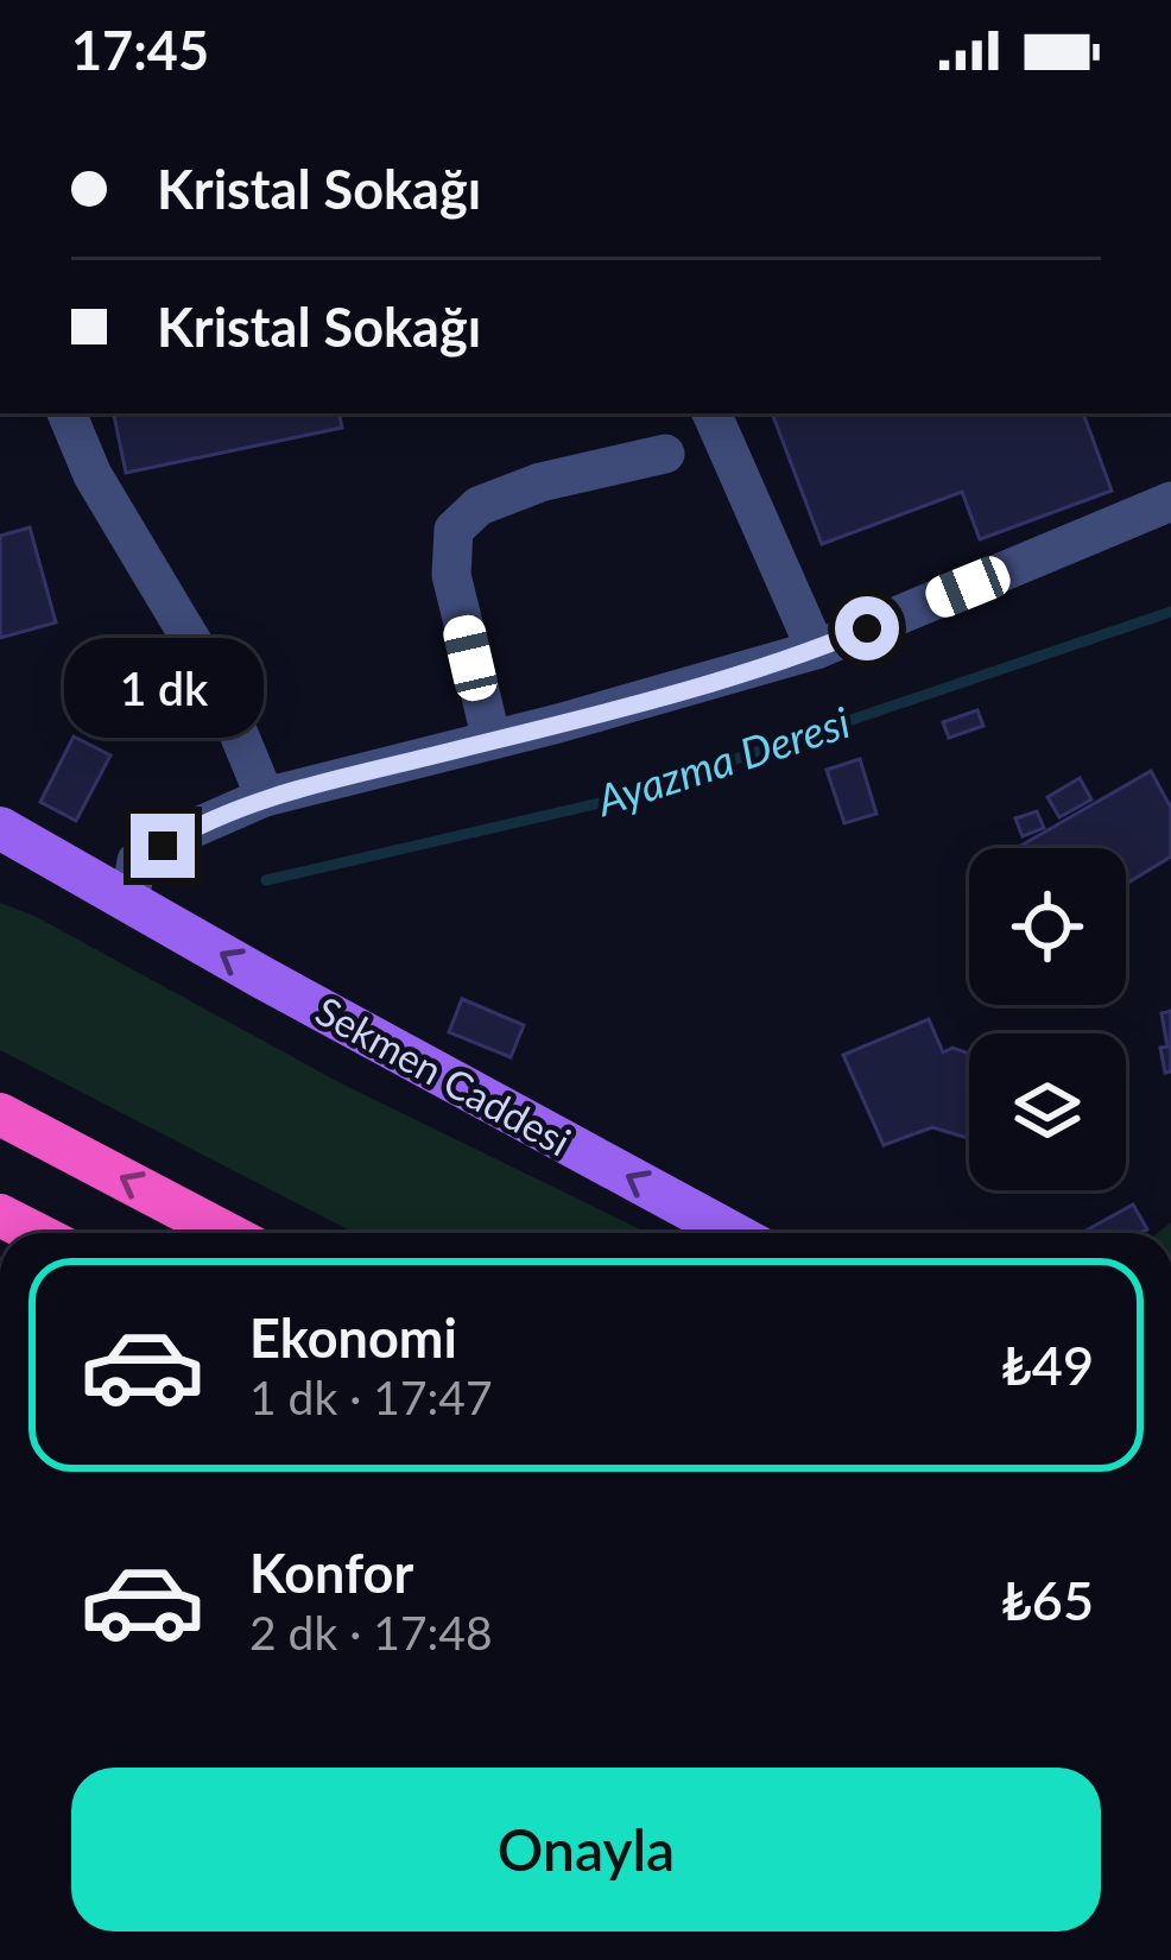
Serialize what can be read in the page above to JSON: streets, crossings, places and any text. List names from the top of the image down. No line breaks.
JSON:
{"streets":{"main road":["Sekmen Caddesi"]},"one_way":["Sekmen Caddesi"],"water":["Ayazma Deresi"],"page":{"status":"17:45","banner":["Kristal Sokağı","Kristal Sokağı"],"bubble":"1 dk","list":[{"name":"Ekonomi","note":"1 dk · 17:47","value":"₺49"},{"name":"Konfor","note":"2 dk · 17:48","value":"₺65"}],"buttons":"Onayla"}}
